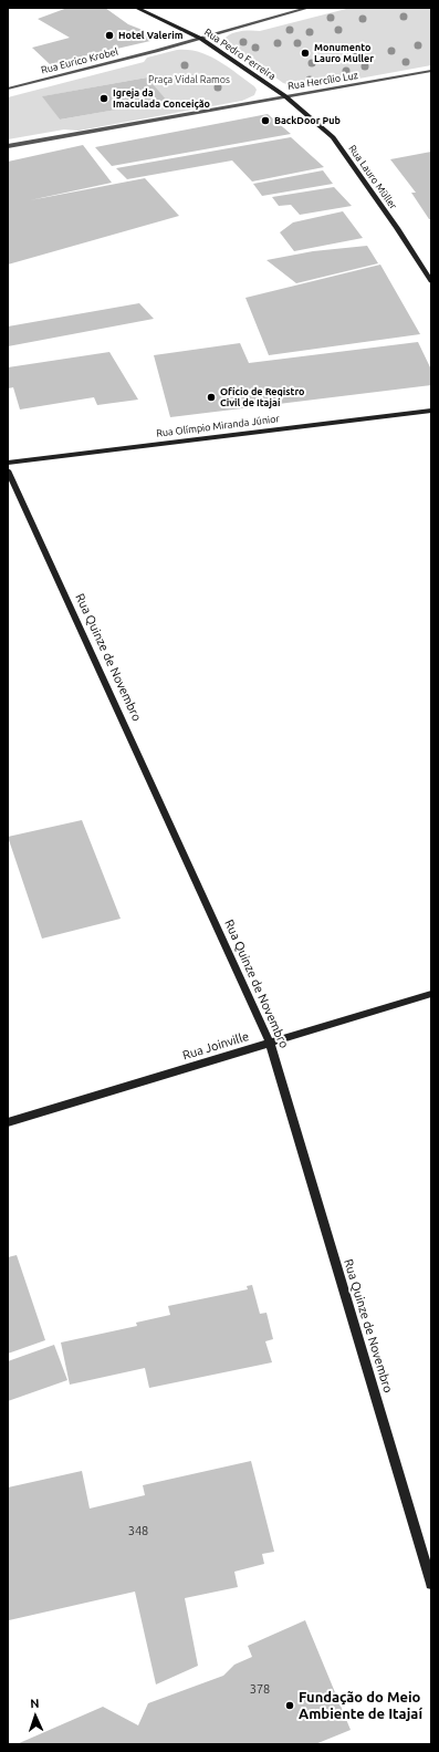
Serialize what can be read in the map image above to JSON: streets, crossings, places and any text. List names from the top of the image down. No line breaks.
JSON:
{"streets":{"street":["Rua Pedro Ferreira","Rua Eurico Krobel","Rua Hercílio Luz","Rua Lauro Müller","Rua Olímpio Miranda Júnior","Rua Quinze de Novembro","Rua Joinville"]},"crossings":[["Rua Pedro Ferreira","Rua Eurico Krobel"],["Rua Pedro Ferreira","Rua Hercílio Luz"],["Rua Pedro Ferreira","Rua Lauro Müller"],["Rua Hercílio Luz","Rua Lauro Müller"],["Rua Quinze de Novembro","Rua Joinville"]],"parks":["Praça Vidal Ramos"],"places":["Hotel Valerim","Monumento Lauro Muller","Igreja da Imaculada Conceição","BackDoor Pub","Ofício de Registro Civil de Itajaí","Fundação do Meio Ambiente de Itajaí"],"house_numbers":["348","378"],"north":"top"}
